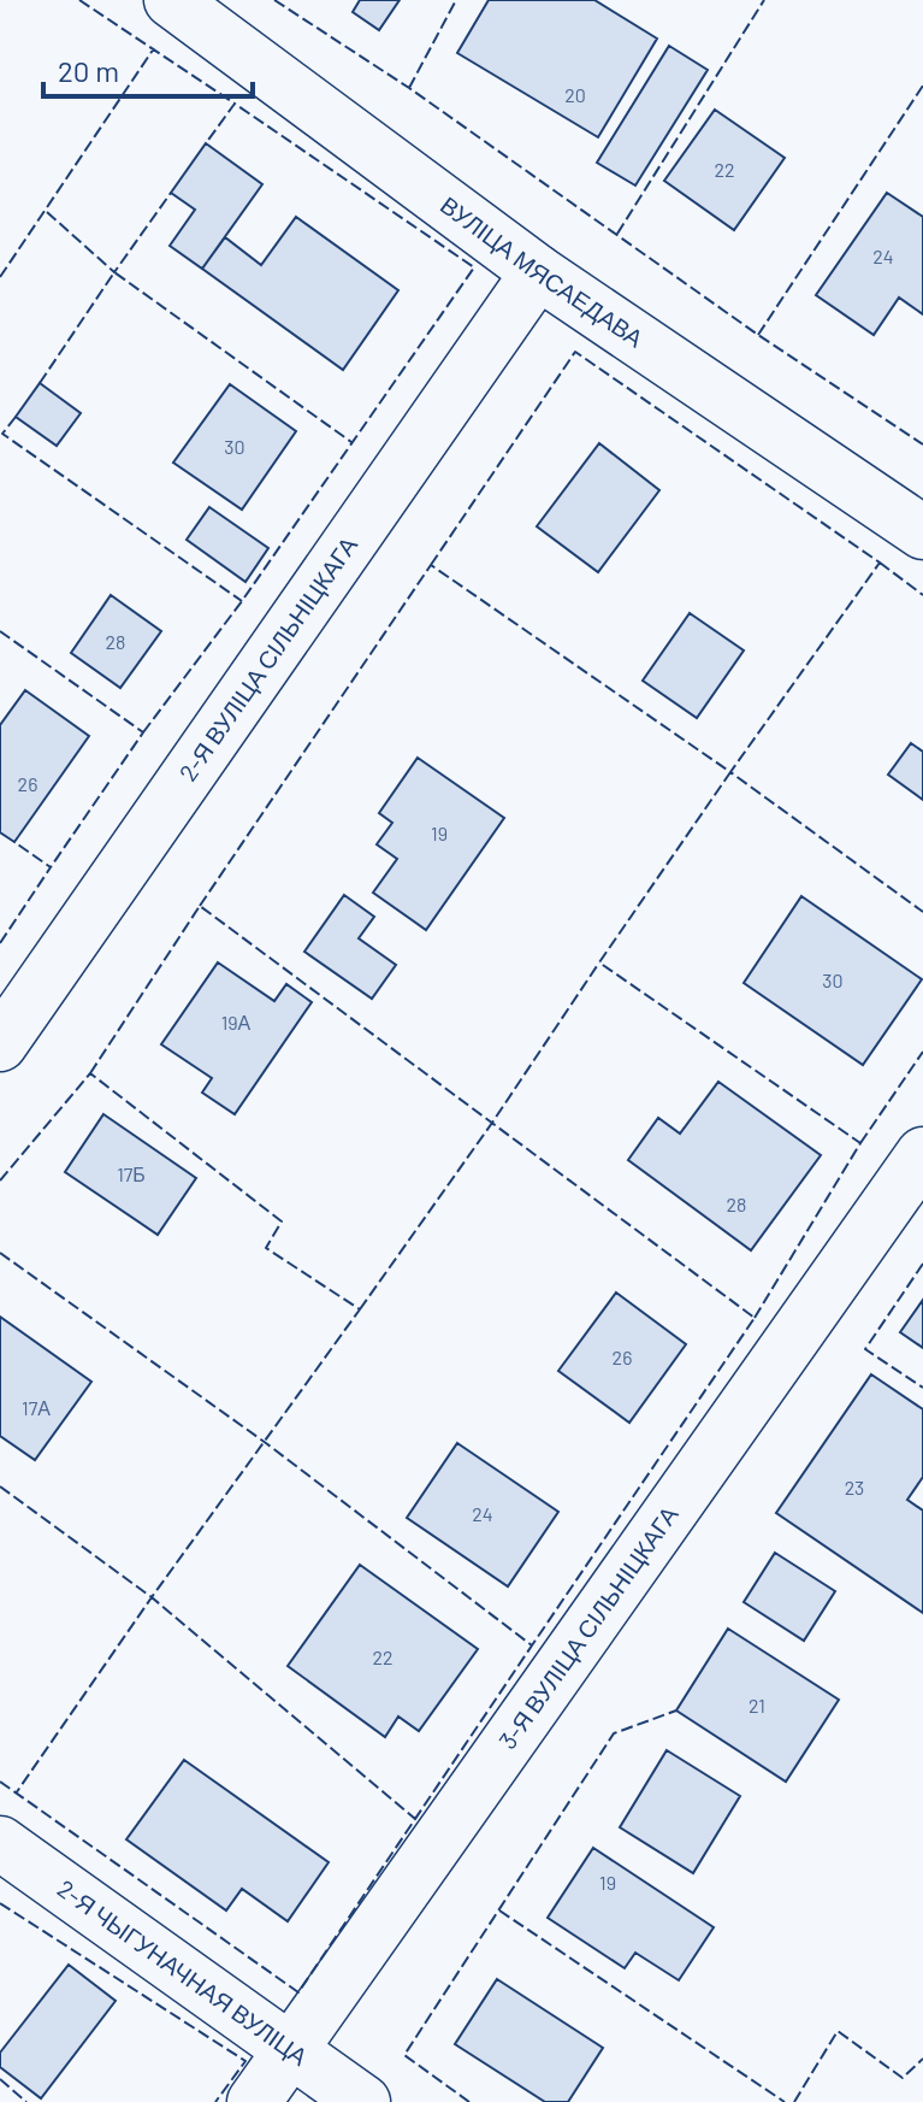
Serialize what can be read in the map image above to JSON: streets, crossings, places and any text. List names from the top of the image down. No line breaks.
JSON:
{"streets":{"street":["ВУЛІЦА МЯСАЕДАВА","2-Я ВУЛІЦА СІЛЬНІЦКАГА","3-Я ВУЛІЦА СІЛЬНІЦКАГА","2-Я ЧЫГУНАЧНАЯ ВУЛІЦА"]},"crossings":[["ВУЛІЦА МЯСАЕДАВА","2-Я ВУЛІЦА СІЛЬНІЦКАГА"],["3-Я ВУЛІЦА СІЛЬНІЦКАГА","2-Я ЧЫГУНАЧНАЯ ВУЛІЦА"]],"house_numbers":["20","22","24","30","28","26","19","30","19А","17Б","28","26","17А","23","24","22","21","19"],"scale_bar":"20 m"}
